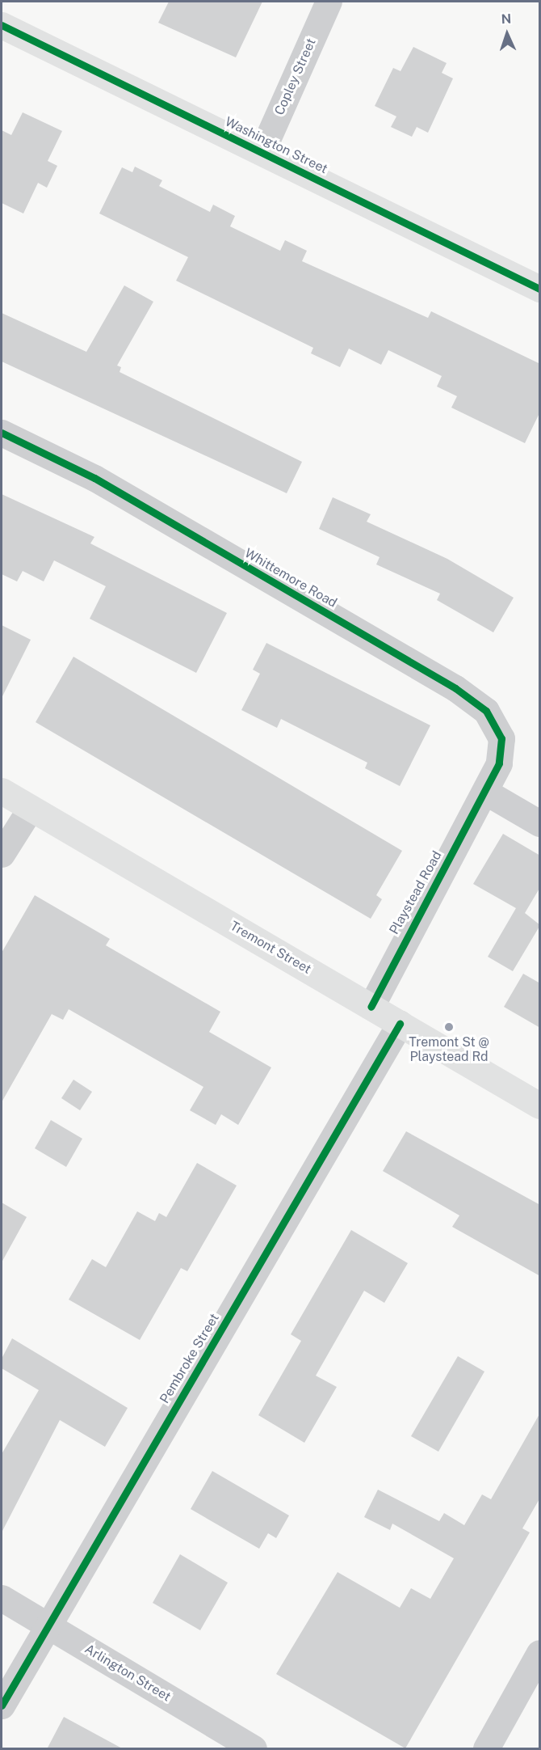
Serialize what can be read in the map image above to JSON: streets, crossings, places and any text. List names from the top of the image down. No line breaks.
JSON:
{"streets":{"main road":["Washington Street","Tremont Street"],"street":["Copley Street","Whittemore Road","Playstead Road","Pembroke Street","Arlington Street"]},"crossings":[["Copley Street","Washington Street"],["Whittemore Road","Playstead Road"],["Playstead Road","Tremont Street"],["Tremont Street","Pembroke Street"],["Pembroke Street","Arlington Street"]],"places":["Tremont St @ Playstead Rd"],"north":"top"}
